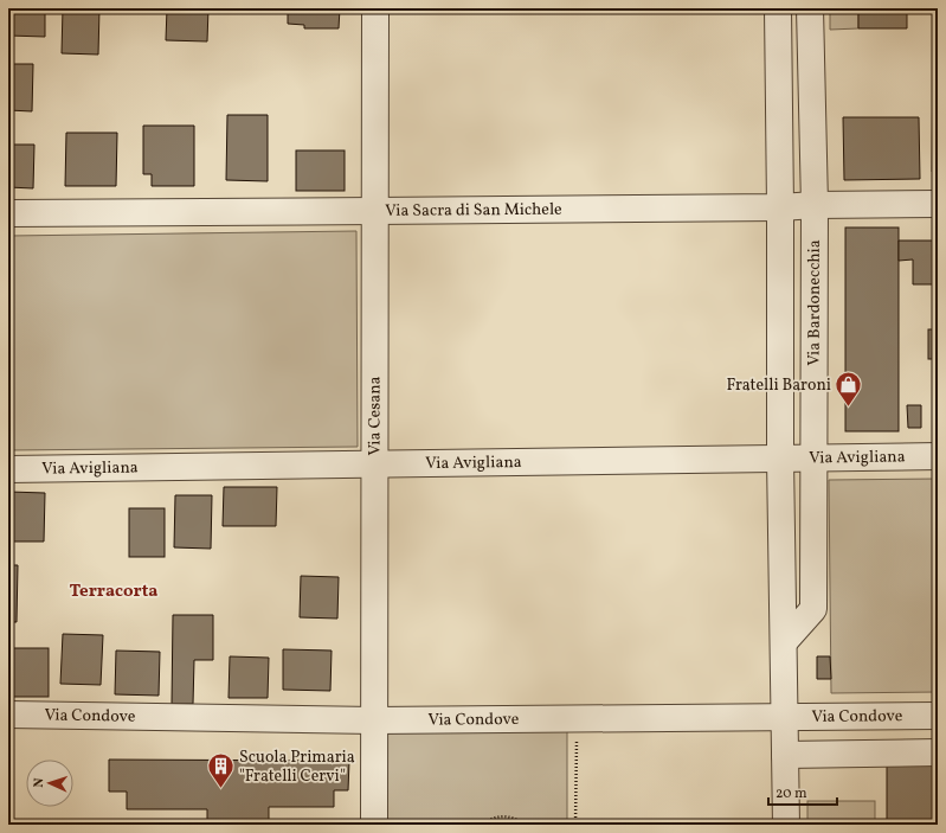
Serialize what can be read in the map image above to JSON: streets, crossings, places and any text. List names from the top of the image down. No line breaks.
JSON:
{"streets":{"street":["Via Sacra di San Michele","Via Bardonecchia","Via Cesana","Via Avigliana","Via Condove"]},"crossings":[["Via Sacra di San Michele","Via Bardonecchia"],["Via Sacra di San Michele","Via Cesana"],["Via Bardonecchia","Via Avigliana"],["Via Bardonecchia","Via Condove"],["Via Cesana","Via Avigliana"],["Via Cesana","Via Condove"]],"districts":["Terracorta"],"places":{"shop":["Fratelli Baroni"],"building":["Scuola Primaria \"Fratelli Cervi\""]},"scale_bar":"20 m","north":"left"}
